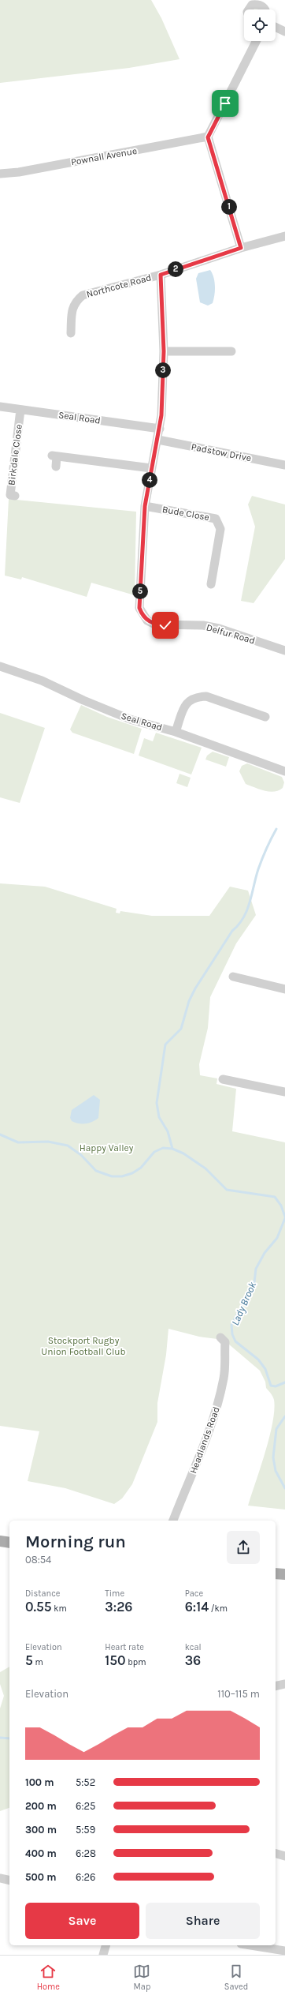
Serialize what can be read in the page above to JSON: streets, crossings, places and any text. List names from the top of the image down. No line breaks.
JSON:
{"streets":{"street":["Pownall Avenue","Northcote Road","Seal Road","Padstow Drive","Birkdale Close","Bude Close","Delfur Road","Headlands Road"]},"crossings":[["Northcote Road","Delfur Road"],["Seal Road","Birkdale Close"],["Seal Road","Delfur Road"],["Padstow Drive","Delfur Road"],["Bude Close","Delfur Road"]],"water":["Lady Brook"],"parks":["Happy Valley","Stockport Rugby Union Football Club"],"page":{"pins":["1","2","3","4","5"],"heading":["Morning run","08:54"],"stats":[["Distance","0.55 km"],["Time","3:26"],["Pace","6:14 /km"],["Elevation","5 m"],["Heart rate","150 bpm"],["kcal","36"]],"chart":["Elevation","110–115 m"],"list":[{"name":"100 m","note":"5:52"},{"name":"200 m","note":"6:25"},{"name":"300 m","note":"5:59"},{"name":"400 m","note":"6:28"},{"name":"500 m","note":"6:26"}],"buttons":["Save","Share"],"tabs":["Home","Map","Saved"]}}
